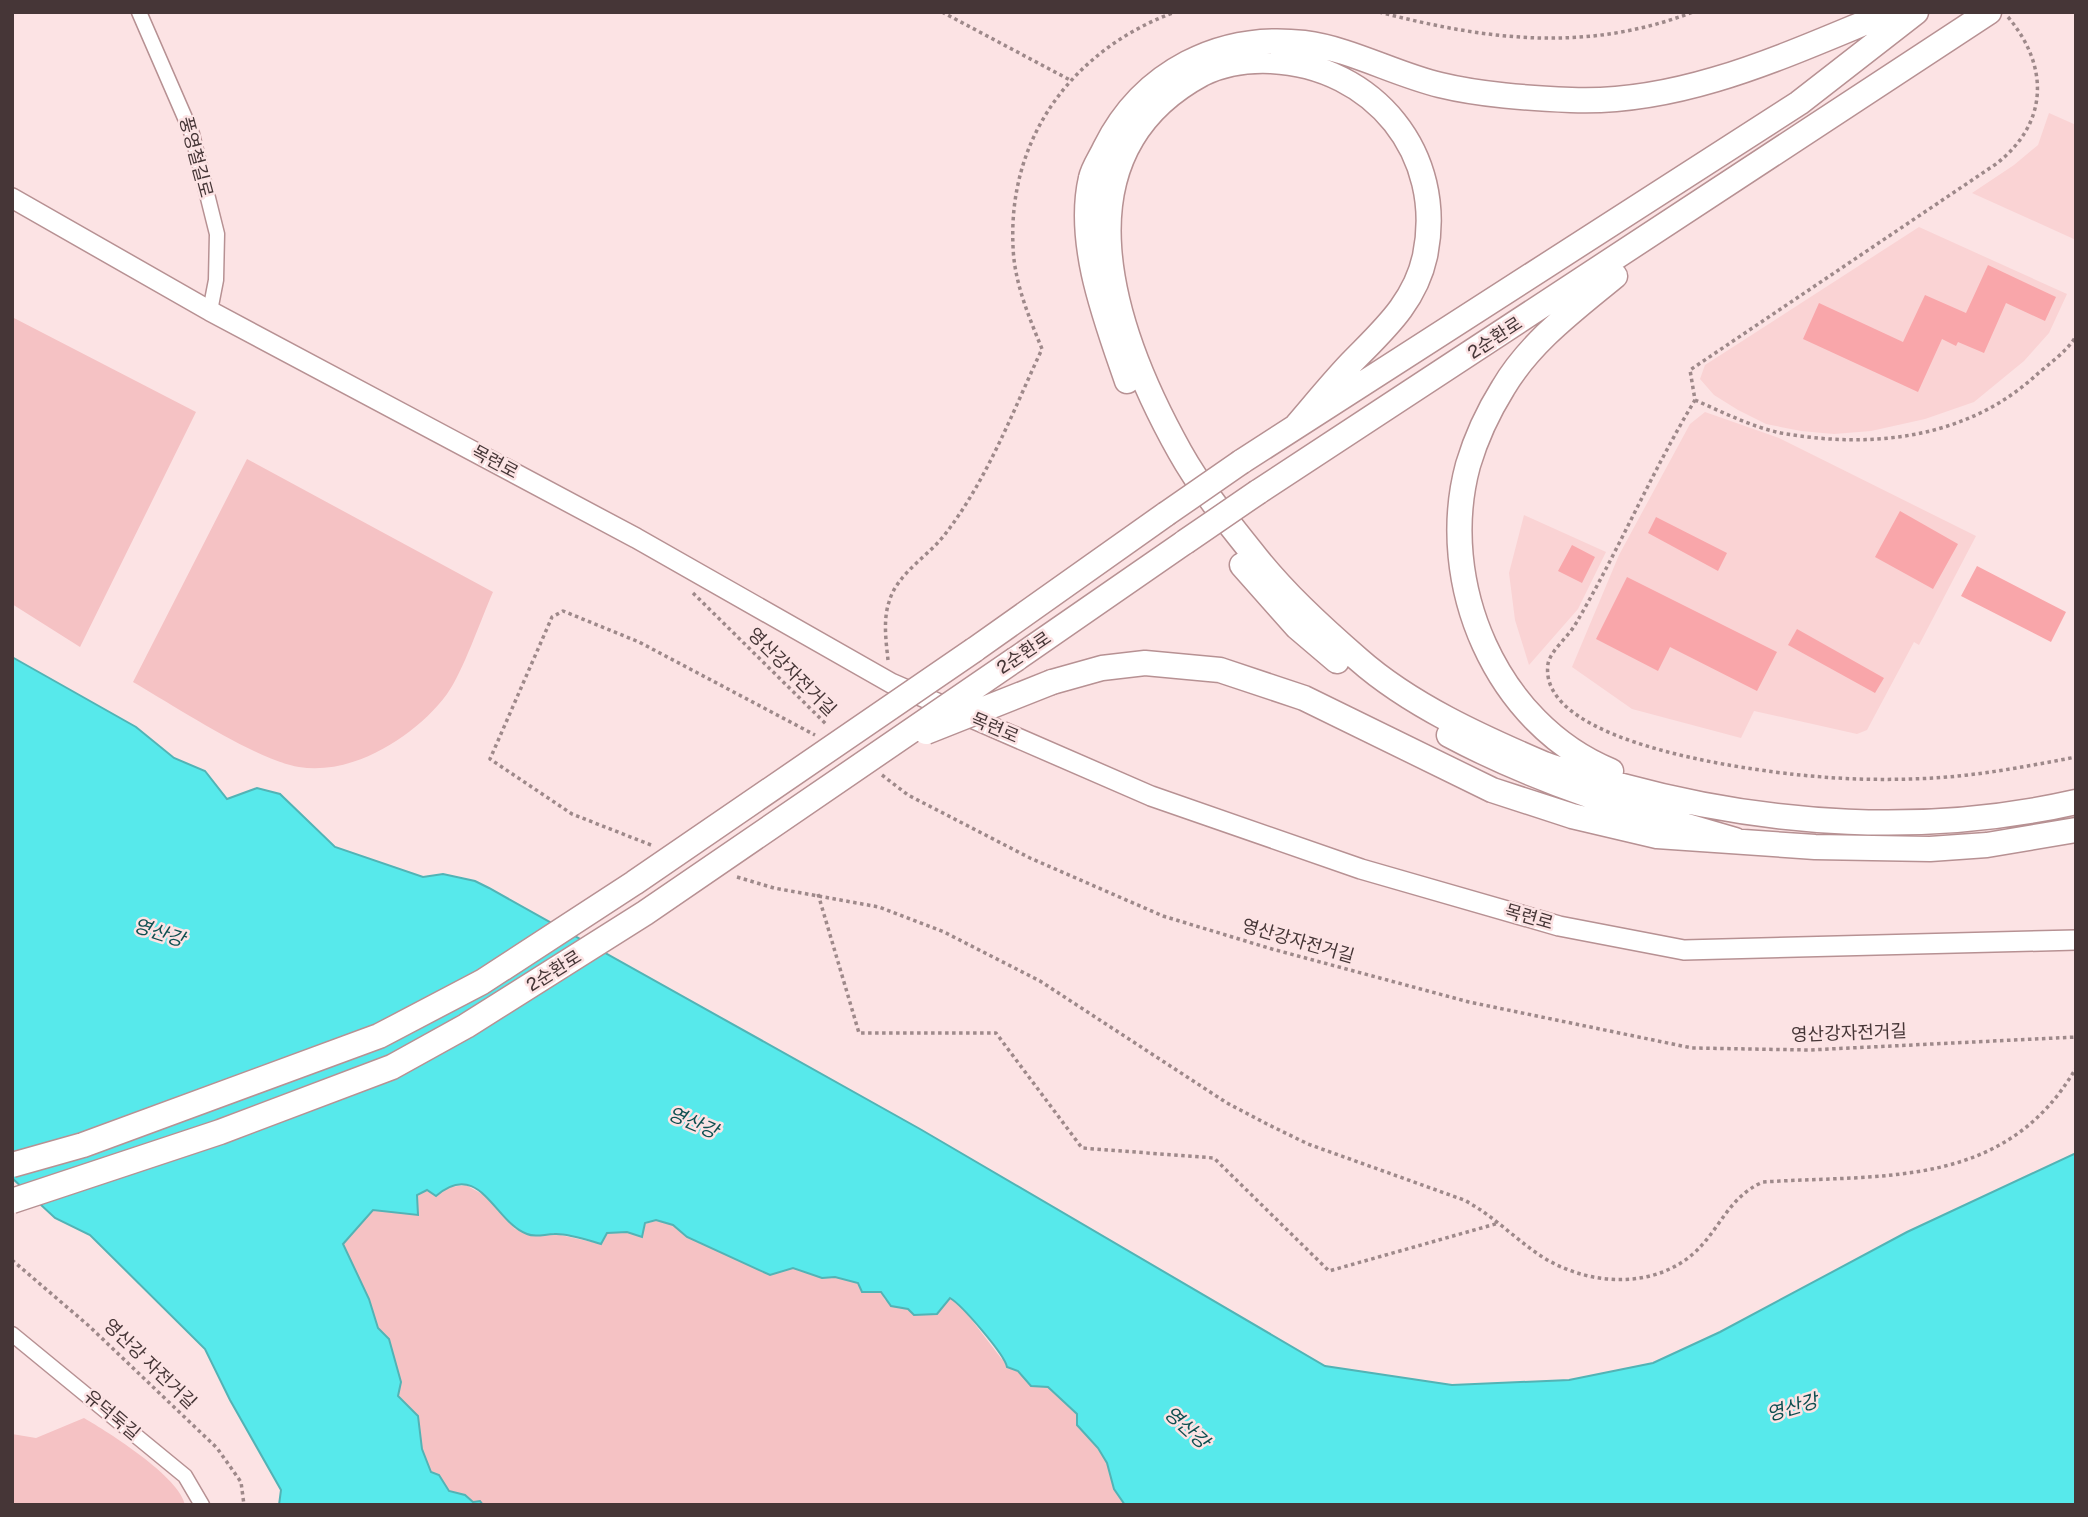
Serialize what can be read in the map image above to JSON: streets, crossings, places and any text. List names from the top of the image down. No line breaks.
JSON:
{"streets":{"highway":["2순환로"],"street":["풍영철길로","목련로","유덕둑길"],"path":["영산강자전거길","영산강 자전거길"]},"crossings":[["풍영철길로","목련로"]],"water":["영산강"]}
